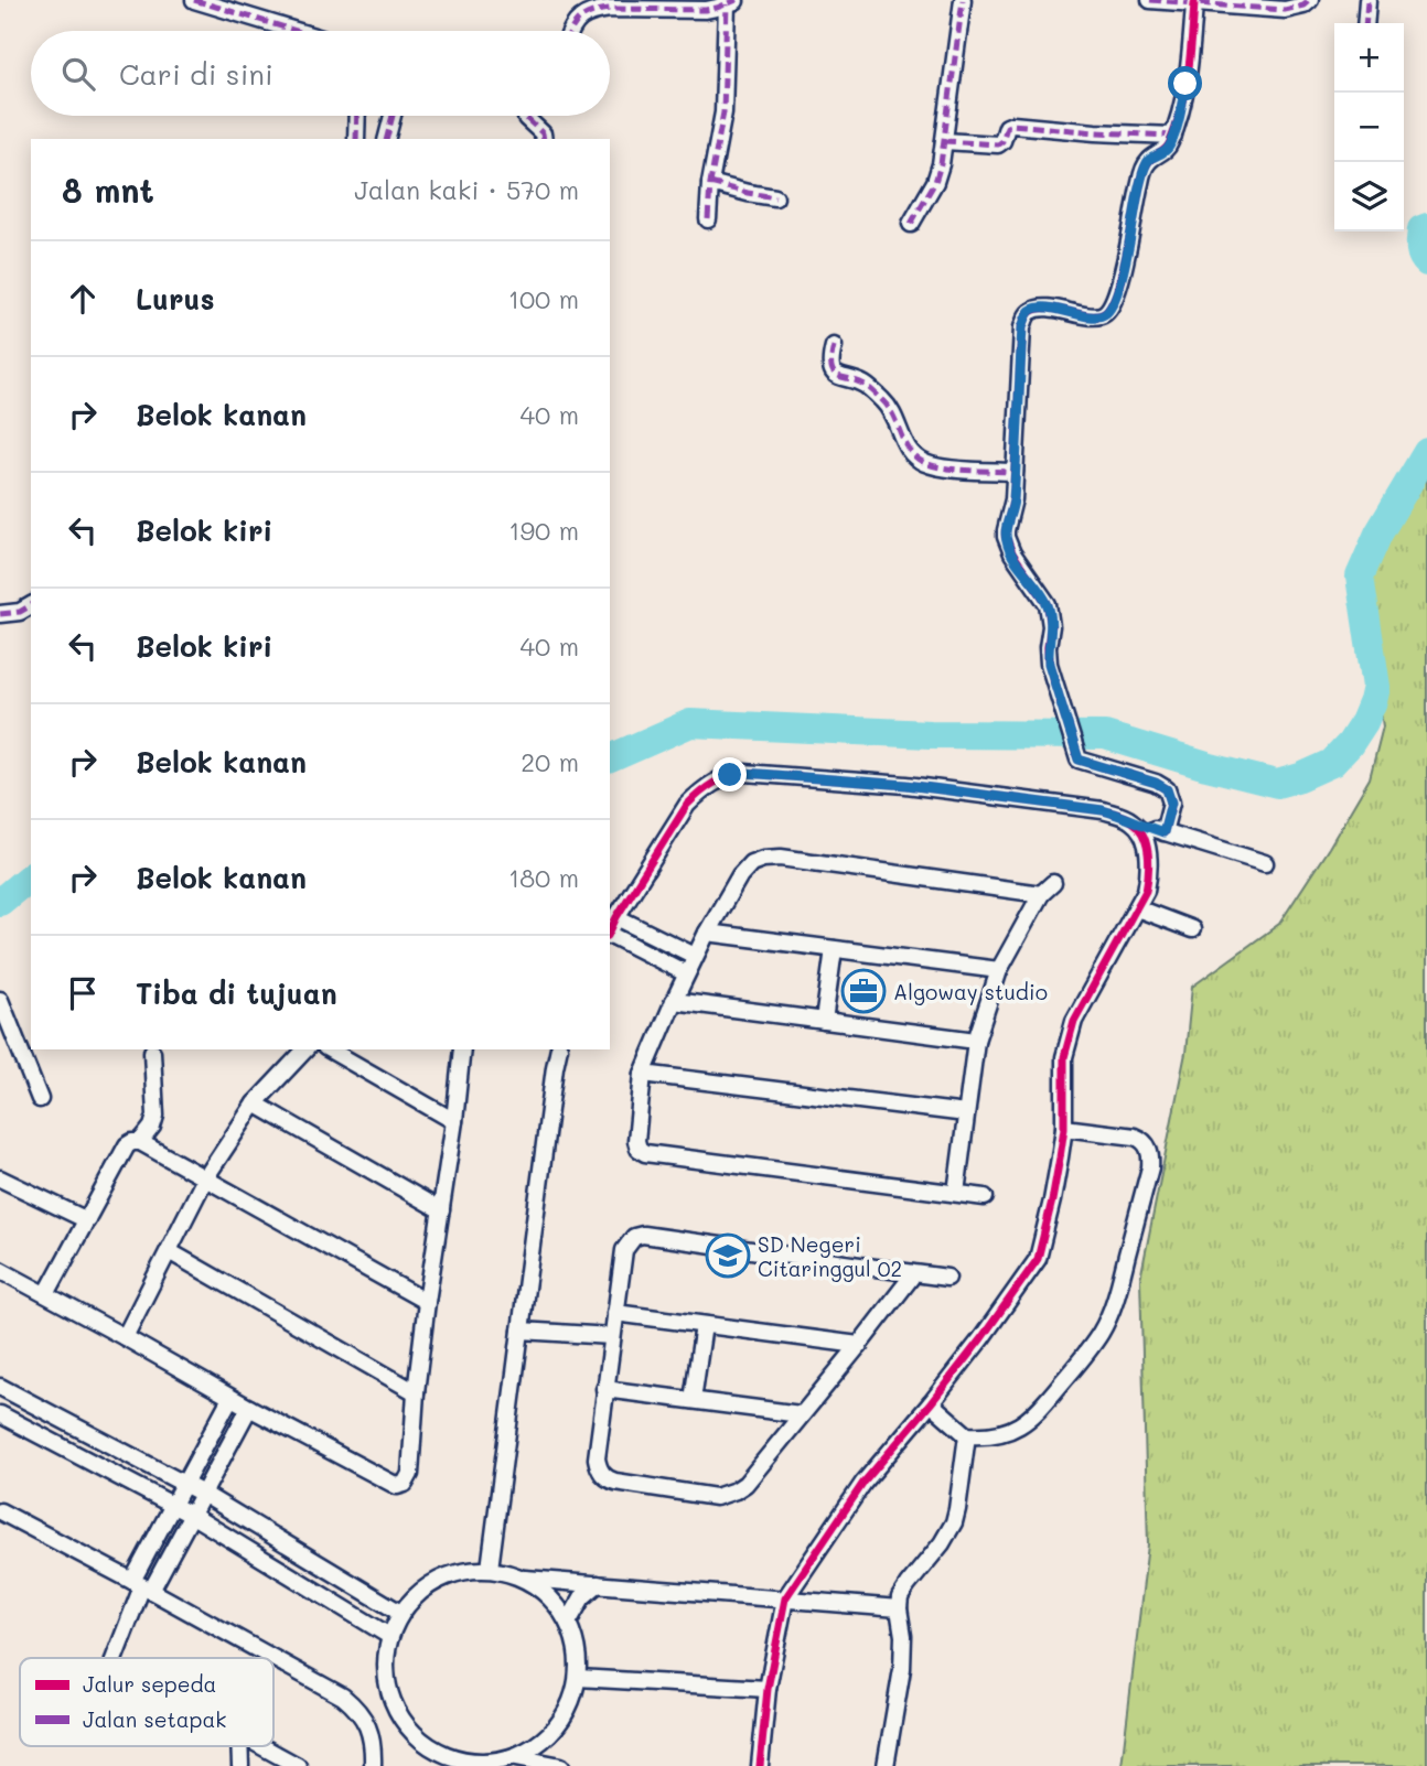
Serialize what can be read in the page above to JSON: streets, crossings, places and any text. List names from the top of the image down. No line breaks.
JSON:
{"places":{"office":["Algoway studio"],"school or university":["SD Negeri Citaringgul 02"]},"legend":["Jalur sepeda","Jalan setapak"],"page":{"map_buttons":["+","−"],"search":"Cari di sini","heading":["8 mnt","Jalan kaki · 570 m"],"list":[["Lurus","100 m"],["Belok kanan","40 m"],["Belok kiri","190 m"],["Belok kiri","40 m"],["Belok kanan","20 m"],["Belok kanan","180 m"],"Tiba di tujuan"]}}
